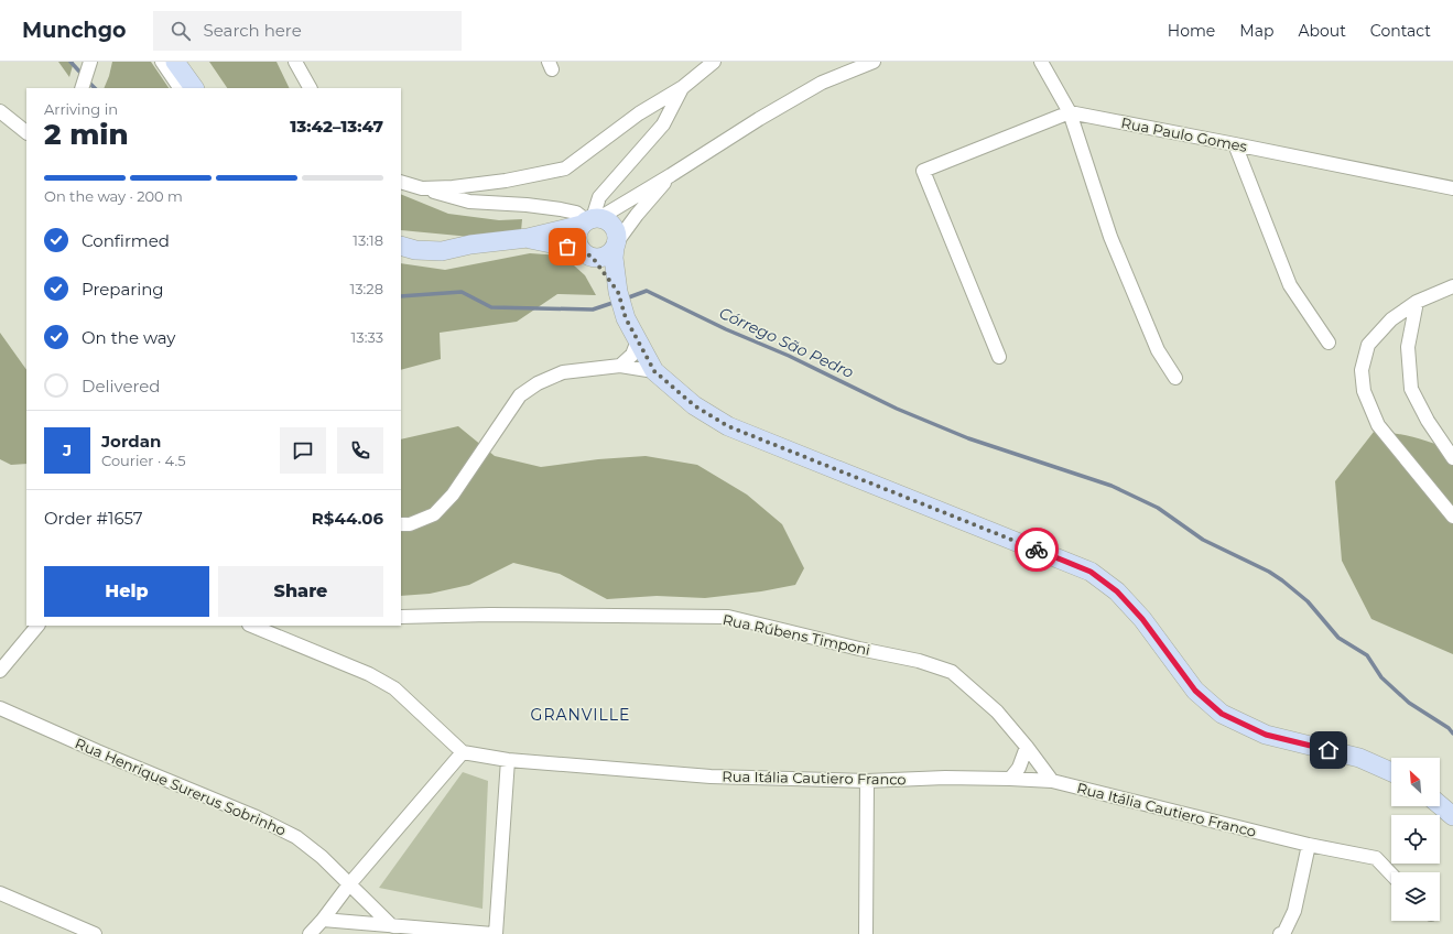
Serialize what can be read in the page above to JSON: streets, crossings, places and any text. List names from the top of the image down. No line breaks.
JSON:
{"streets":{"street":["Rua Paulo Gomes","Rua Rúbens Timponi","Rua Itália Cautiero Franco","Rua Henrique Surerus Sobrinho"]},"crossings":[["Rua Rúbens Timponi","Rua Itália Cautiero Franco"]],"districts":["GRANVILLE"],"water":["Córrego São Pedro"],"north":"top left","page":{"header":"Munchgo","search":"Search here","nav":["Home","Map","About","Contact"],"heading":["2 min","Arriving in","13:42–13:47"],"panel":["Jordan","Courier · 4.5","Order #1657","R$44.06"],"bar":"On the way · 200 m","list":[["Confirmed","13:18"],["Preparing","13:28"],["On the way","13:33"],"Delivered"],"round":"J","buttons":["Help","Share"]}}
